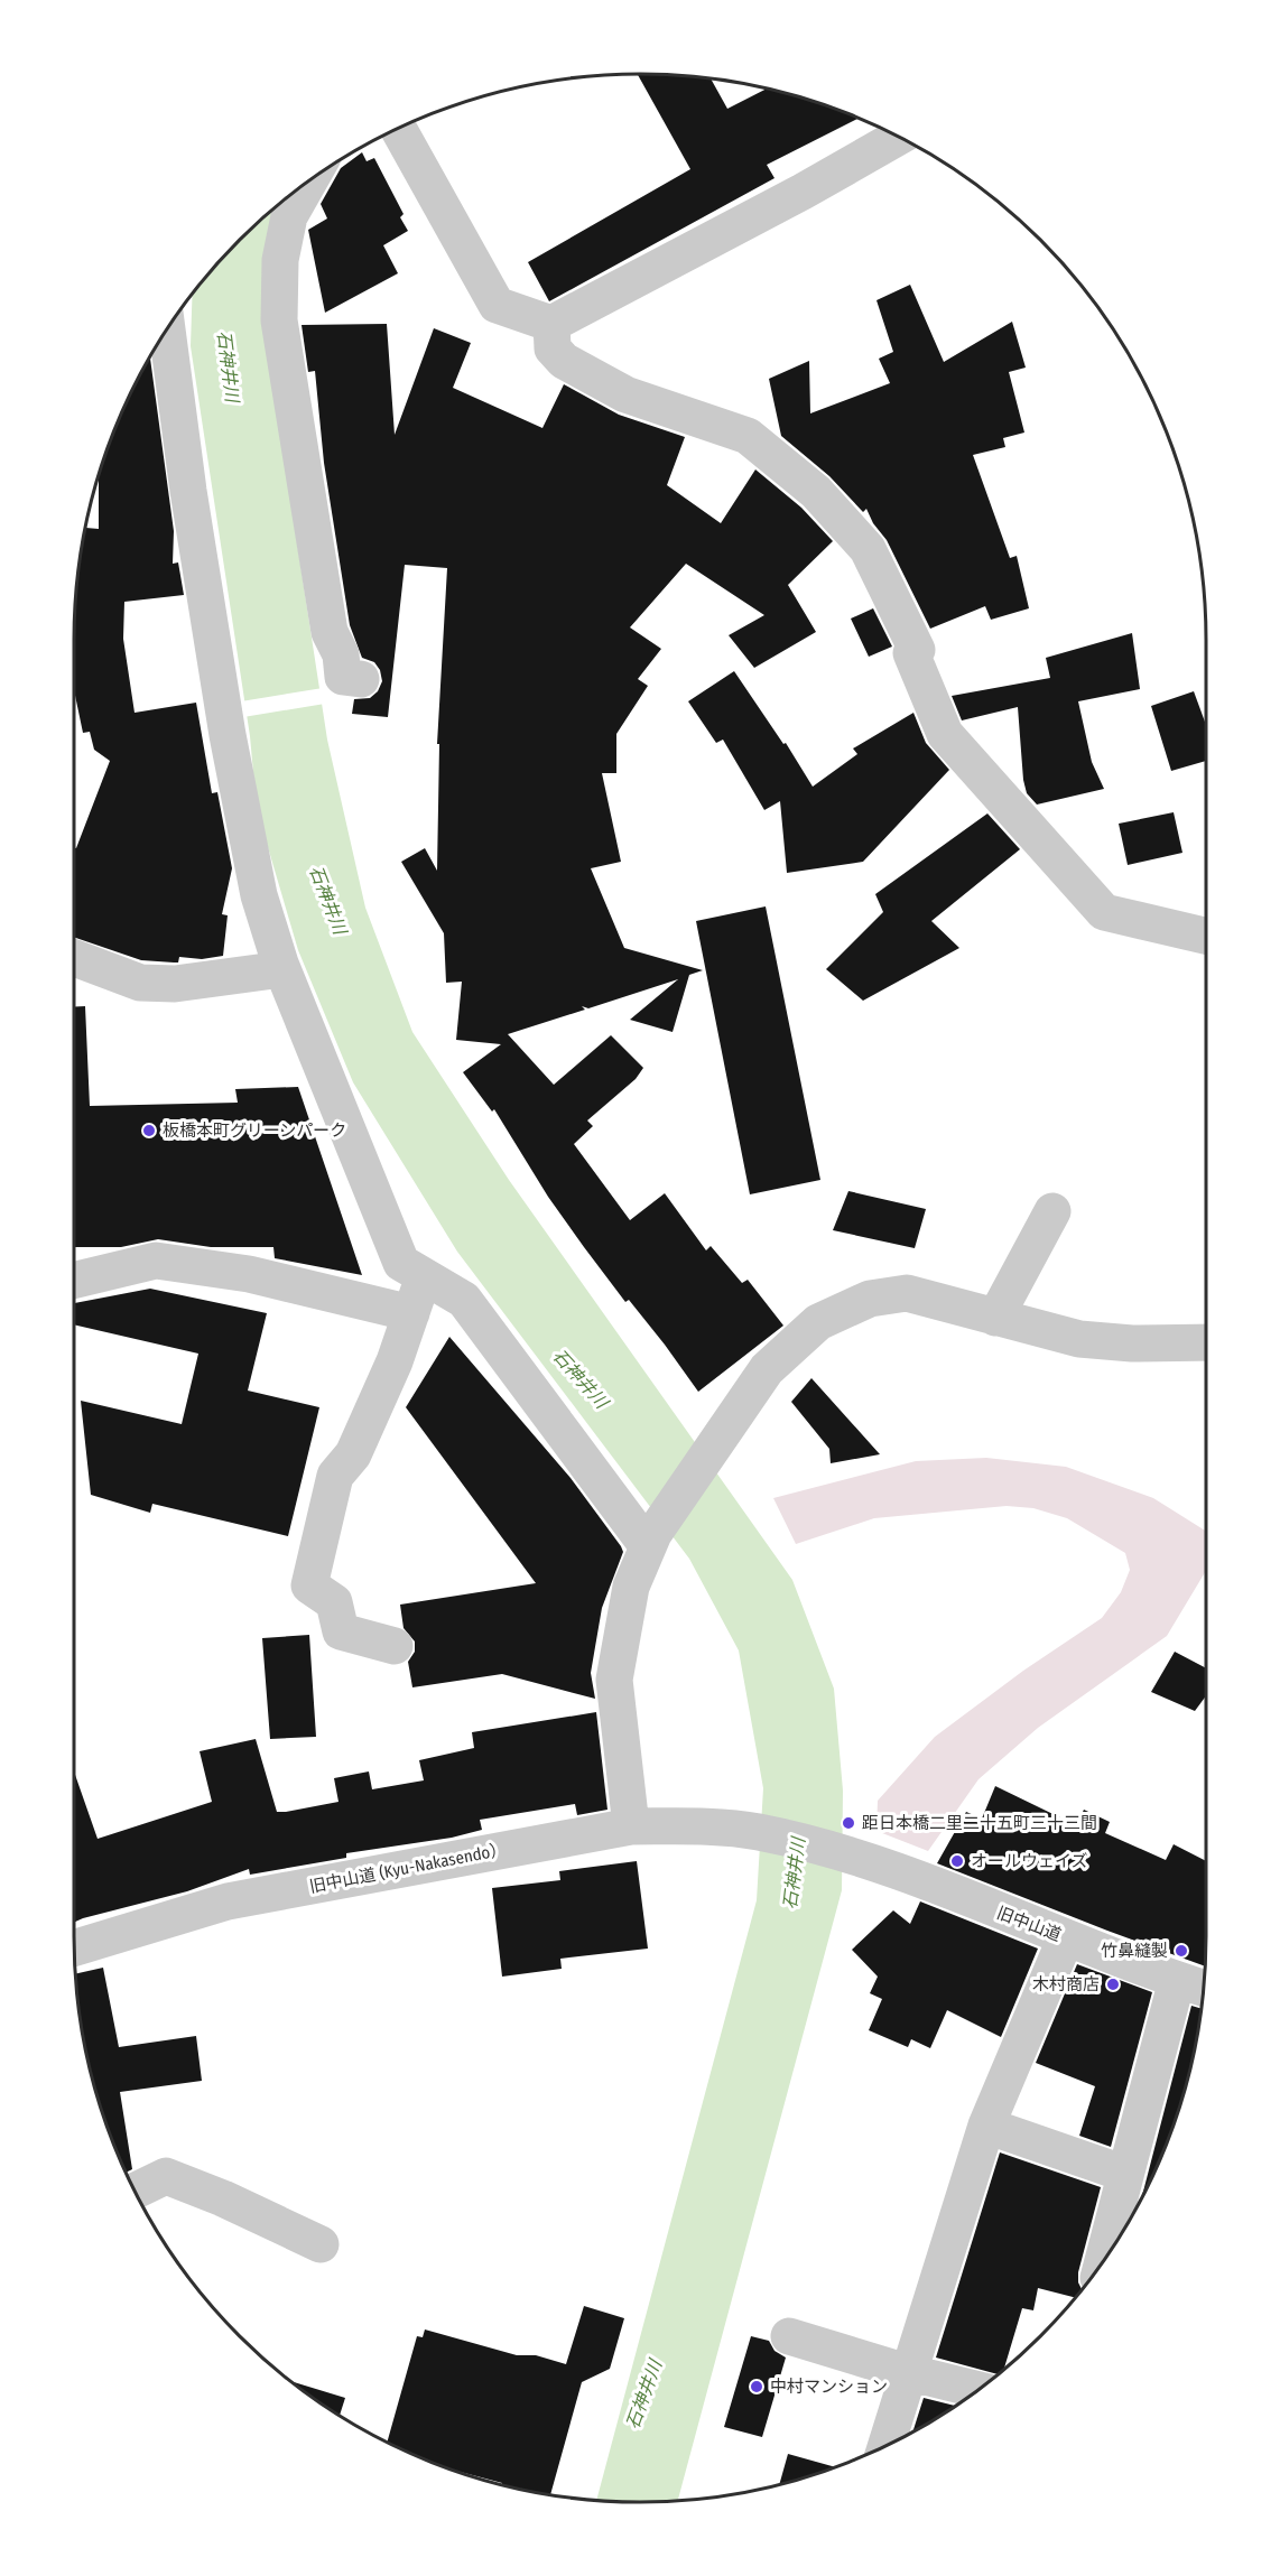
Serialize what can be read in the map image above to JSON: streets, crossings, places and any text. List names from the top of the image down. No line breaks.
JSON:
{"streets":{"street":["旧中山道 (Kyu-Nakasendo）","旧中山道"]},"crossings":[["旧中山道 (Kyu-Nakasendo）","旧中山道"]],"water":["石神井川"],"places":["板橋本町グリーンパーク","距日本橋二里二十五町三十三間","オールウェイズ","竹鼻縫製","木村商店","中村マンション"]}
